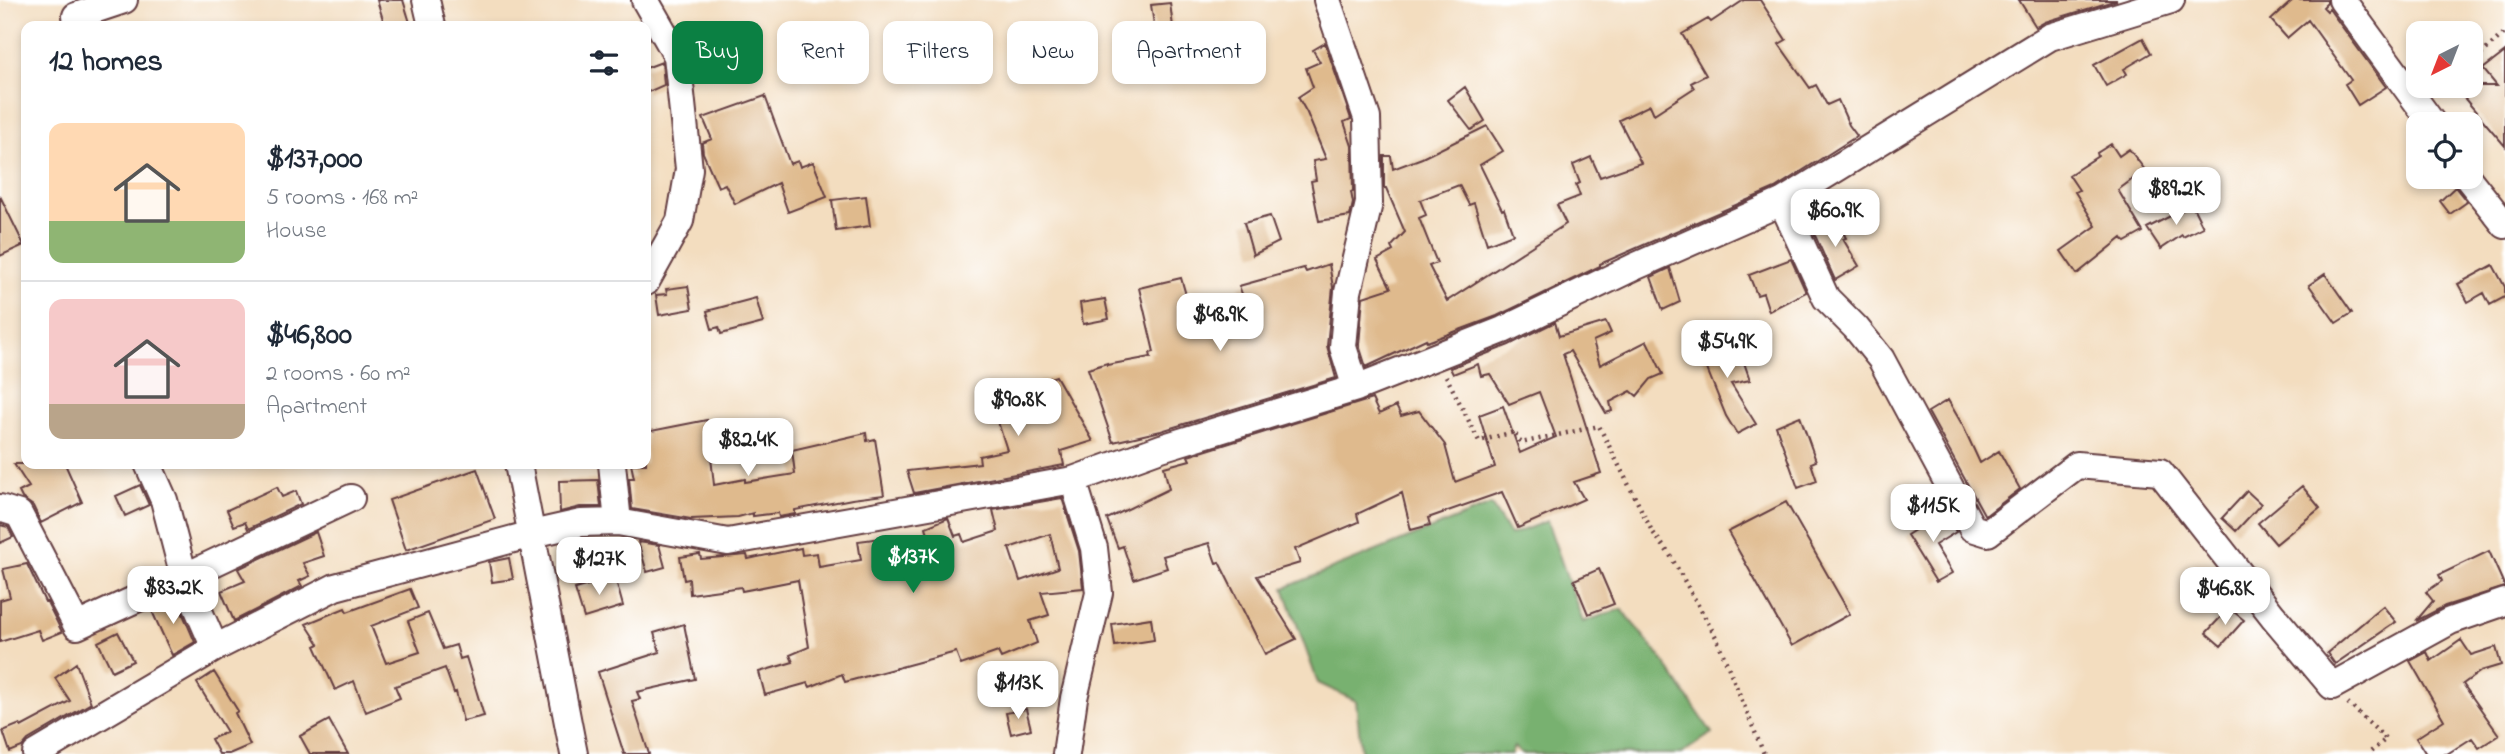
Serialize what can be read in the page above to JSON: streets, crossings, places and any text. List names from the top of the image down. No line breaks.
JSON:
{"north":"bottom left","page":{"chip":["Buy","Rent","Filters","New","Apartment"],"heading":"12 homes","list":[{"name":"$137,000","note":"5 rooms · 168 m² · House"},{"name":"$46,800","note":"2 rooms · 60 m² · Apartment"}],"price":["$89.2K","$60.9K","$48.9K","$54.9K","$90.8K","$82.4K","$115K","$137K","$127K","$83.2K","$46.8K","$113K"]}}
